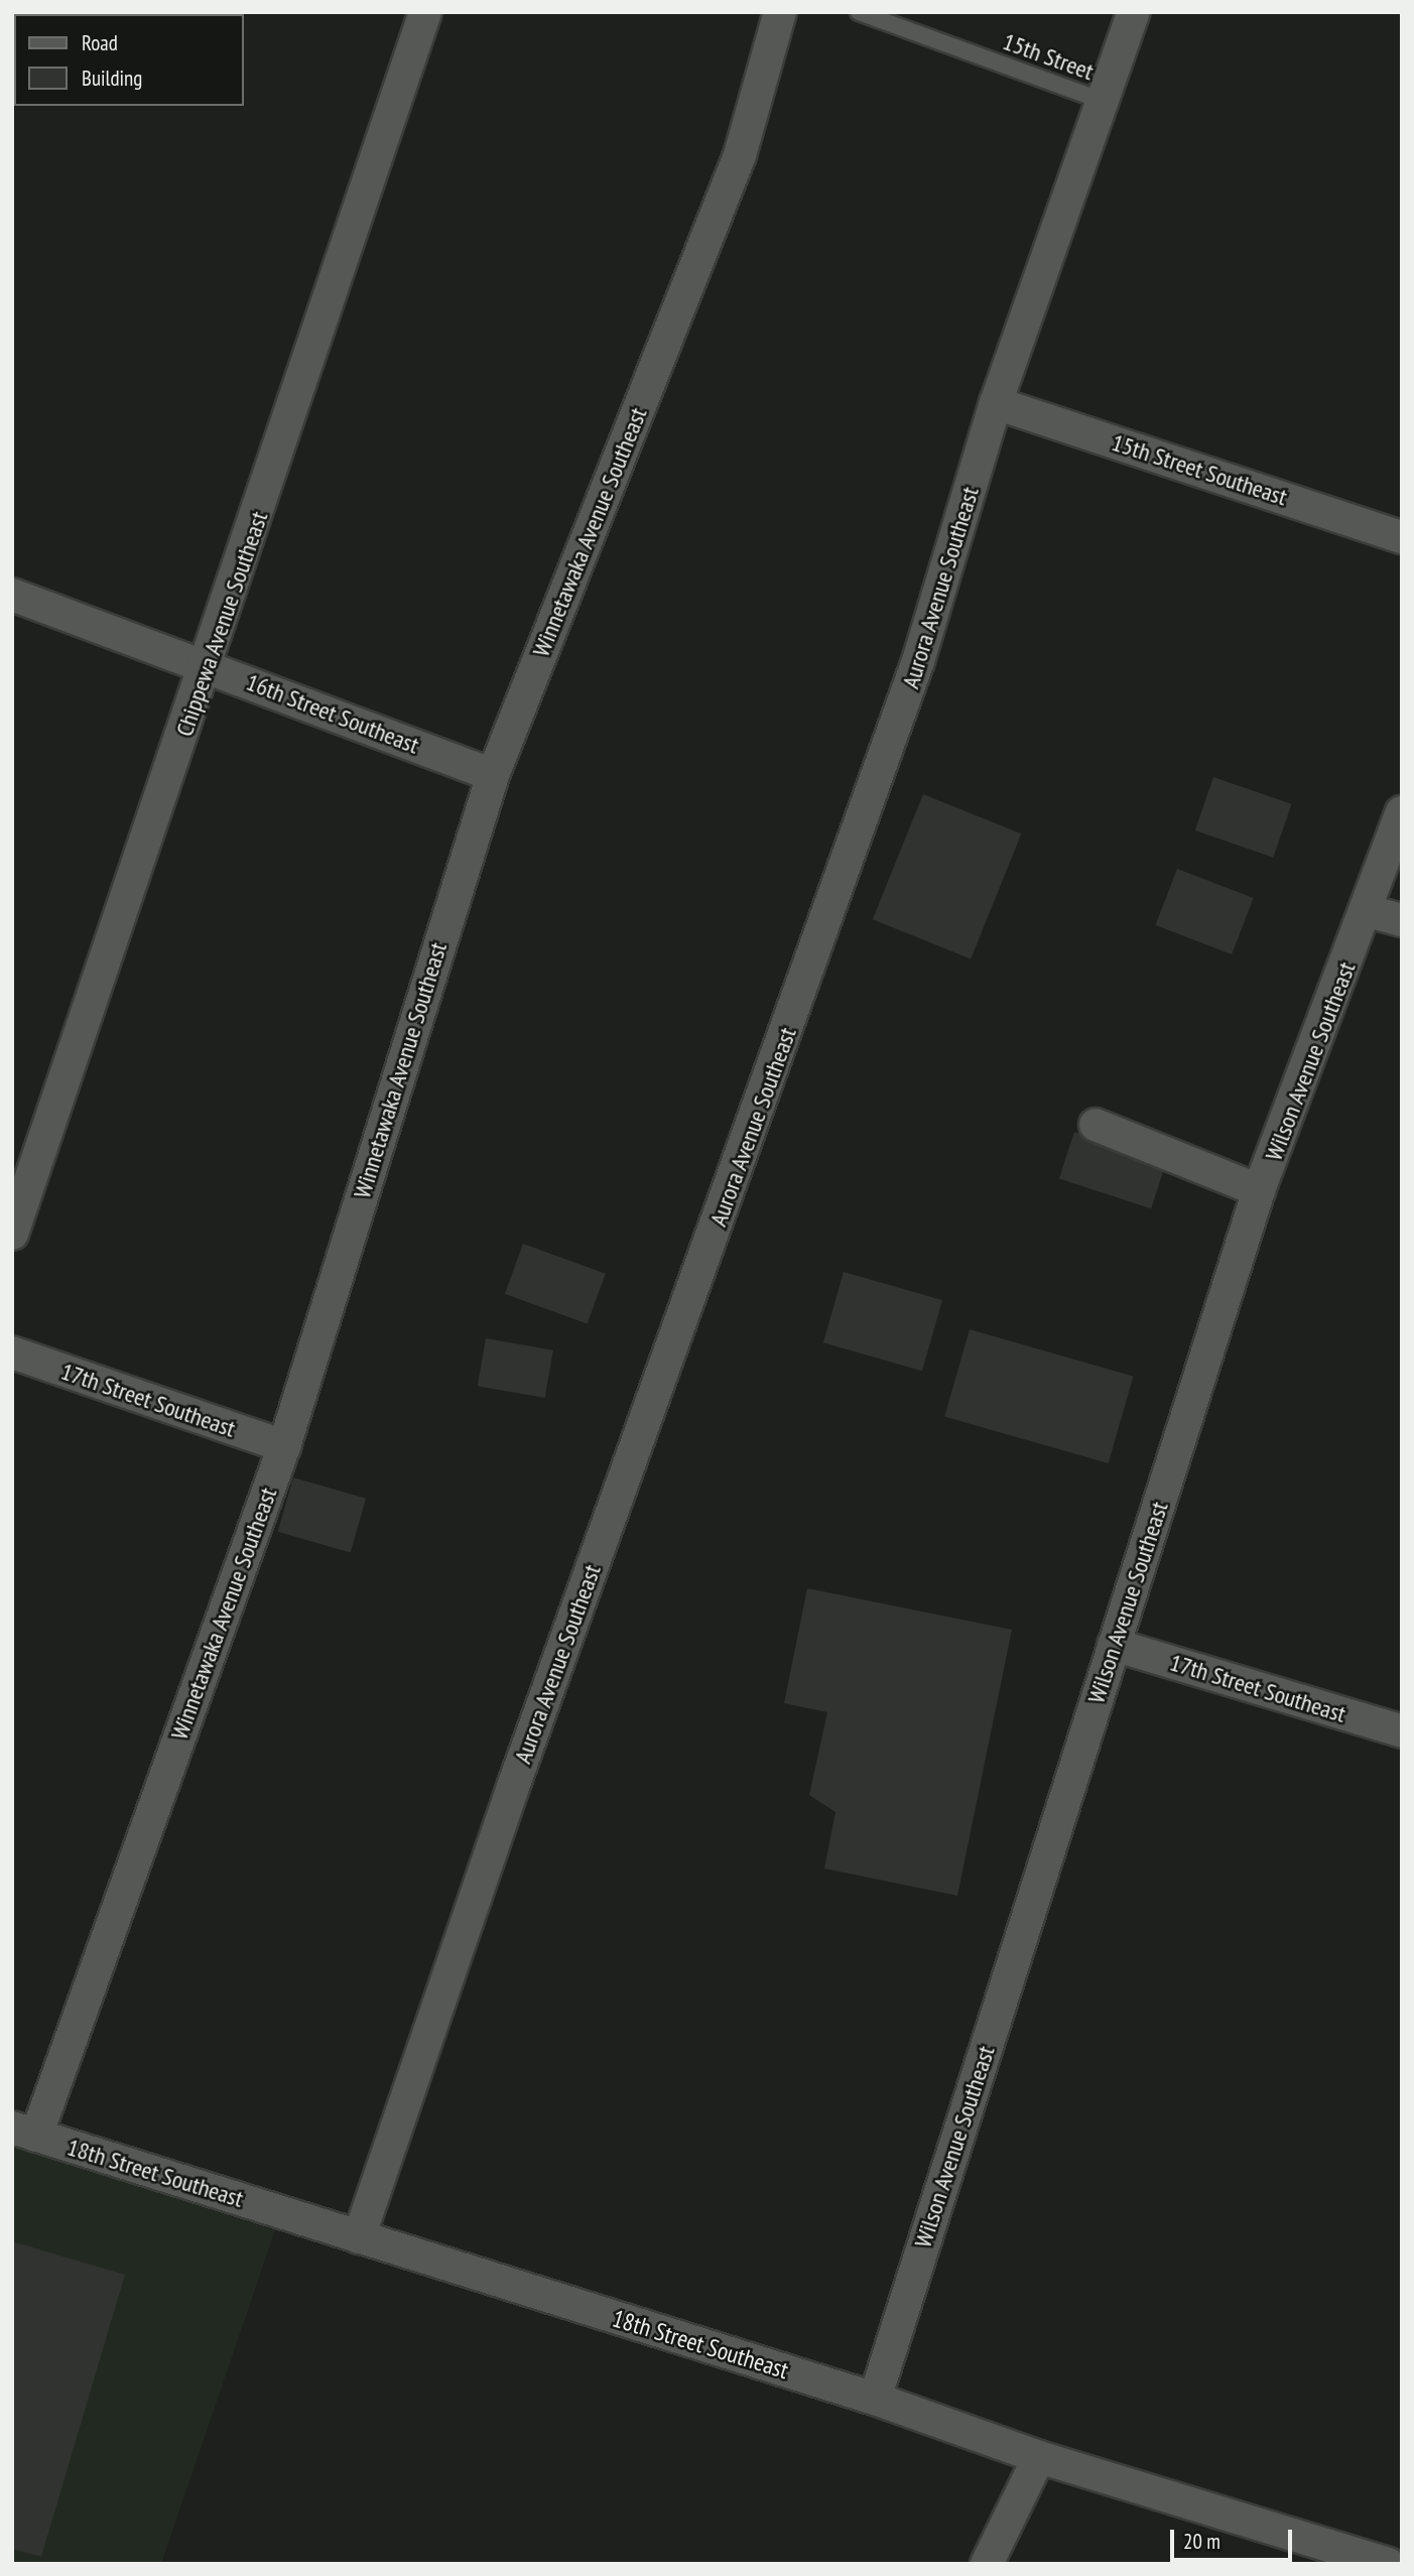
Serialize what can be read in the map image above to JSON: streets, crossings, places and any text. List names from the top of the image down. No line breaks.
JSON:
{"streets":{"street":["15th Street Southeast","Winnetawaka Avenue Southeast","Aurora Avenue Southeast","Chippewa Avenue Southeast","16th Street Southeast","Wilson Avenue Southeast","17th Street Southeast","18th Street Southeast"],"lane":["15th Street"]},"crossings":[["15th Street","Aurora Avenue Southeast"],["15th Street Southeast","Aurora Avenue Southeast"],["Winnetawaka Avenue Southeast","16th Street Southeast"],["Winnetawaka Avenue Southeast","17th Street Southeast"],["Winnetawaka Avenue Southeast","18th Street Southeast"],["Aurora Avenue Southeast","18th Street Southeast"],["Chippewa Avenue Southeast","16th Street Southeast"],["Wilson Avenue Southeast","17th Street Southeast"],["Wilson Avenue Southeast","18th Street Southeast"]],"legend":["Road","Building"],"scale_bar":"20 m"}
